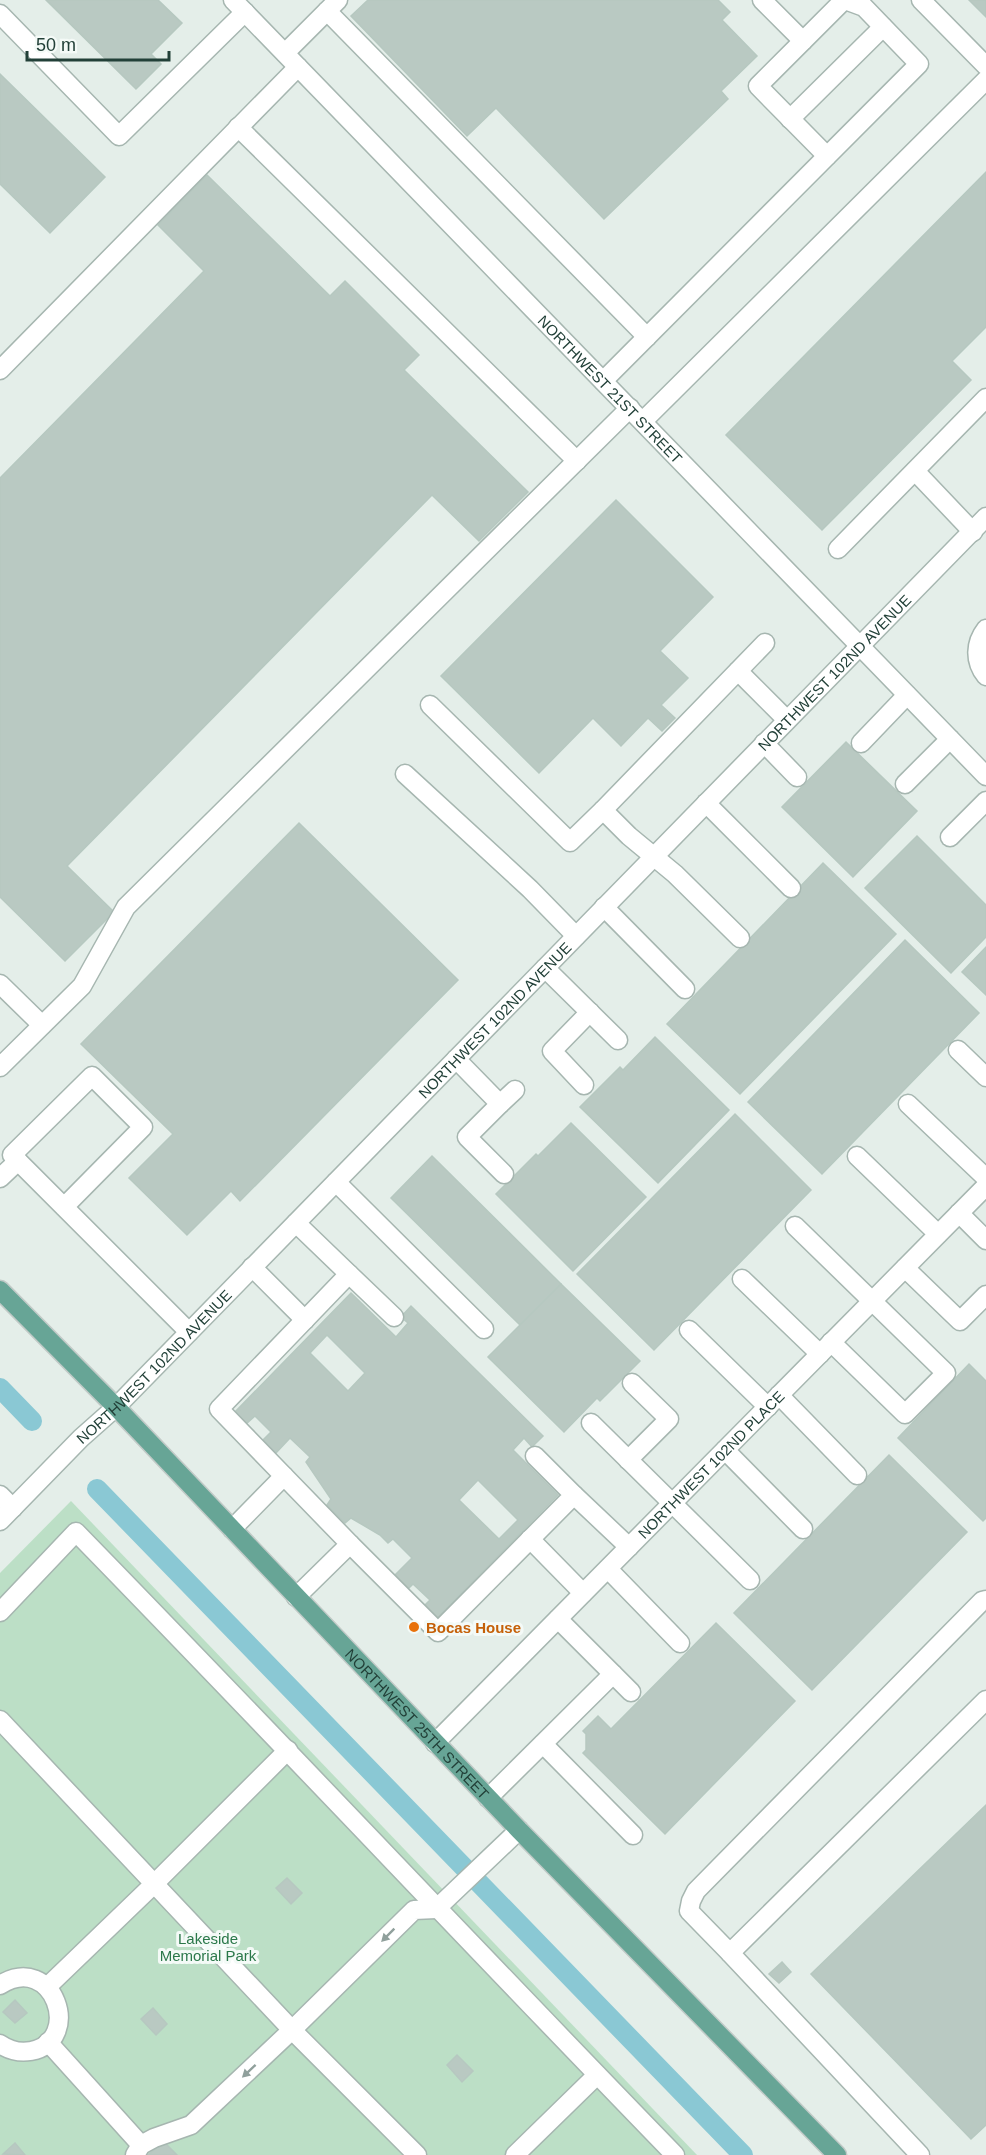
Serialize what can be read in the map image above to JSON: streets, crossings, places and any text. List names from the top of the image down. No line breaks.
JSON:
{"streets":{"main road":["NORTHWEST 25TH STREET"],"street":["NORTHWEST 21ST STREET","NORTHWEST 102ND AVENUE","NORTHWEST 102ND PLACE"]},"crossings":[["NORTHWEST 21ST STREET","NORTHWEST 102ND AVENUE"],["NORTHWEST 102ND AVENUE","NORTHWEST 25TH STREET"],["NORTHWEST 102ND PLACE","NORTHWEST 25TH STREET"]],"parks":["Lakeside Memorial Park"],"places":["Bocas House"],"scale_bar":"50 m"}
